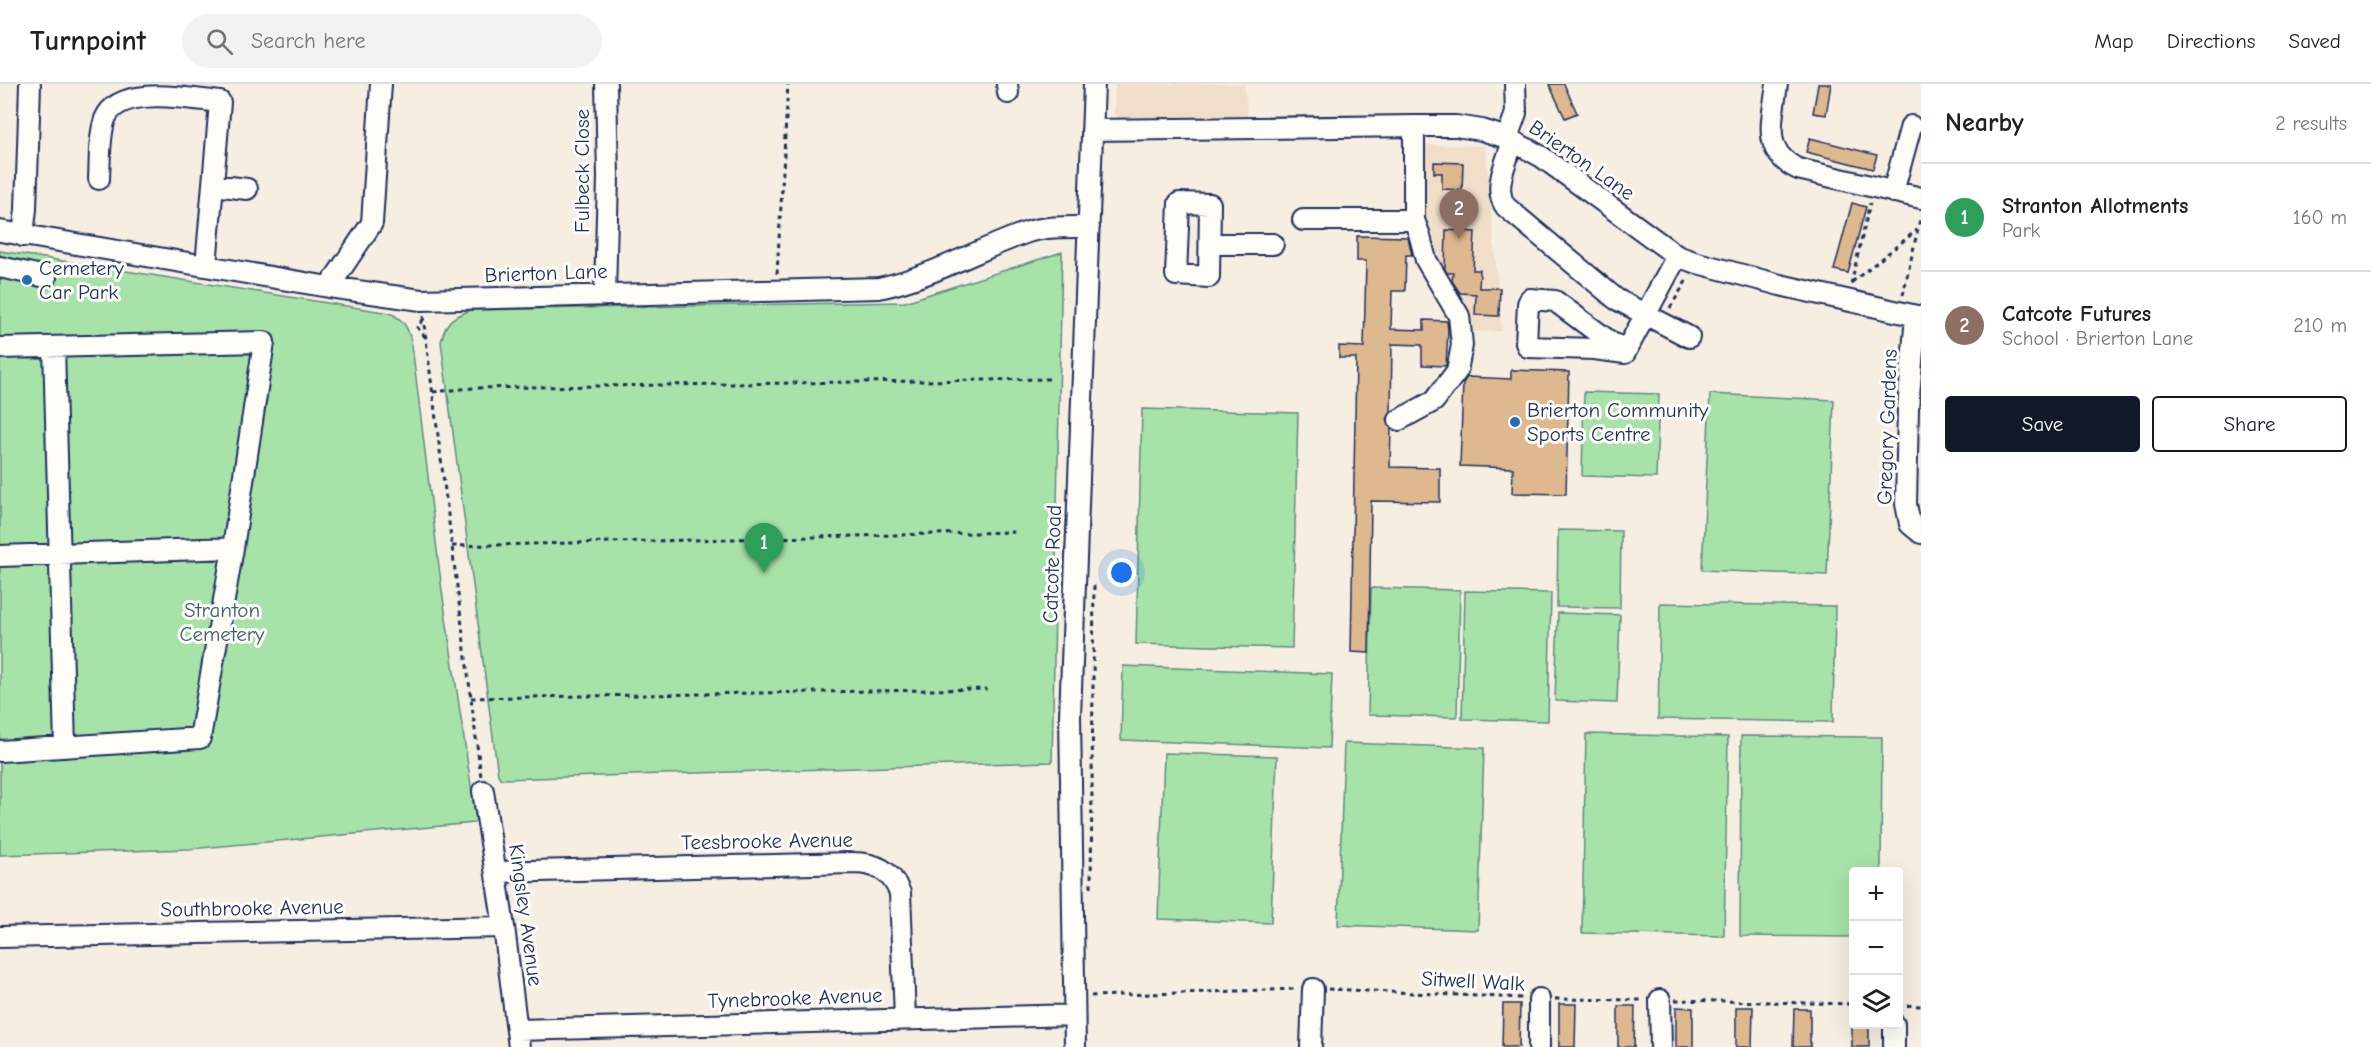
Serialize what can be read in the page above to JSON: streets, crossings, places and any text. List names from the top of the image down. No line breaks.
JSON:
{"streets":{"street":["Brierton Lane","Fulbeck Close","Gregory Gardens","Catcote Road","Teesbrooke Avenue","Southbrooke Avenue","Kingsley Avenue","Tynebrooke Avenue"],"path":["Sitwell Walk"]},"crossings":[["Brierton Lane","Fulbeck Close"],["Brierton Lane","Gregory Gardens"],["Brierton Lane","Catcote Road"],["Catcote Road","Sitwell Walk"],["Catcote Road","Tynebrooke Avenue"],["Teesbrooke Avenue","Kingsley Avenue"],["Teesbrooke Avenue","Tynebrooke Avenue"],["Southbrooke Avenue","Kingsley Avenue"],["Kingsley Avenue","Tynebrooke Avenue"],["Sitwell Walk","Tynebrooke Avenue"]],"parks":["Stranton Cemetery"],"places":["Cemetery Car Park","Brierton Community Sports Centre"],"page":{"header":"Turnpoint","search":"Search here","nav":["Map","Directions","Saved"],"heading":["Nearby","2 results"],"list":[{"mark":"1","name":"Stranton Allotments","note":"Park","value":"160 m"},{"mark":"2","name":"Catcote Futures","note":"School · Brierton Lane","value":"210 m"}],"pins":["2","1"],"buttons":["Save","Share"],"map_buttons":["+","−"]}}
